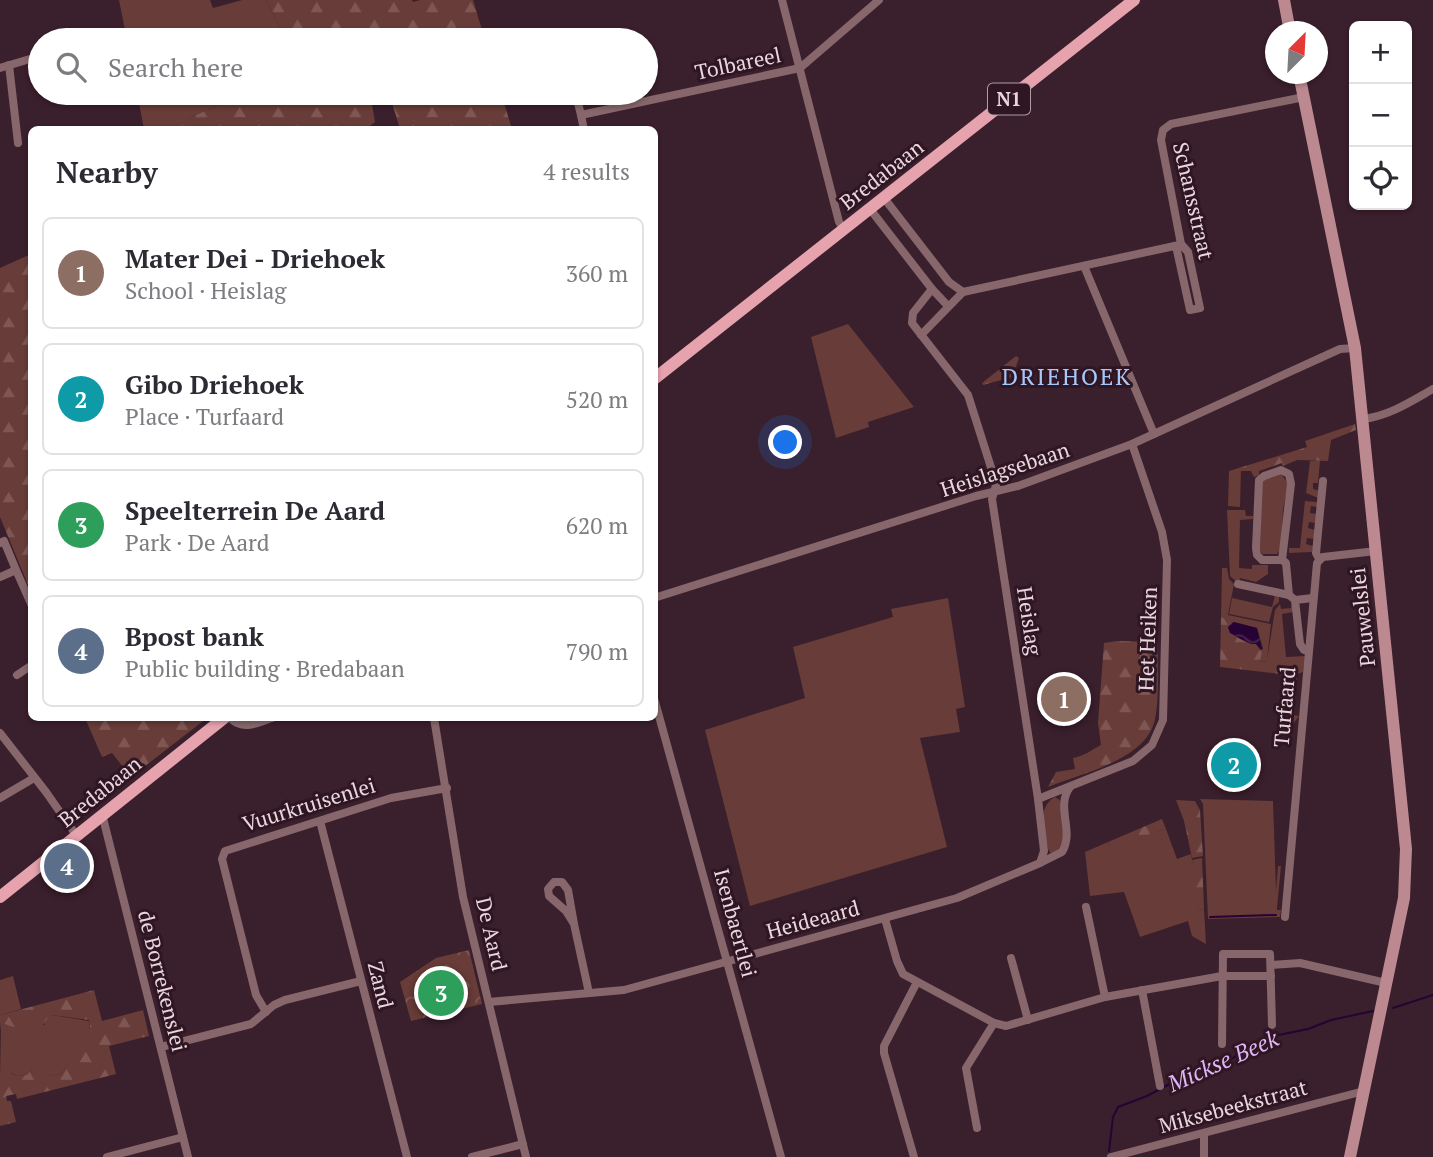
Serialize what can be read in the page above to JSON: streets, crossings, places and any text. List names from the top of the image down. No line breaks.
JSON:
{"streets":{"main road":["N1","Bredabaan"],"street":["Tolbareel","Schansstraat","Heislagsebaan","Pauwelslei","Heislag","Het Heiken","Turfaard","Vuurkruisenlei","Heideaard","Isenbaertlei","De Aard","de Borrekenslei","Zand","Miksebeekstraat"]},"crossings":[["Bredabaan","de Borrekenslei"],["Schansstraat","Pauwelslei"],["Heislagsebaan","Pauwelslei"],["Heislagsebaan","Heislag"],["Heislagsebaan","Het Heiken"],["Pauwelslei","Miksebeekstraat"],["Heislag","Het Heiken"],["Vuurkruisenlei","De Aard"],["Vuurkruisenlei","Zand"],["Heideaard","Isenbaertlei"],["Heideaard","De Aard"]],"districts":["DRIEHOEK"],"water":["Mickse Beek"],"north":"top right","page":{"map_buttons":["+","−"],"search":"Search here","heading":["Nearby","4 results"],"list":[{"mark":"1","name":"Mater Dei - Driehoek","note":"School · Heislag","value":"360 m"},{"mark":"2","name":"Gibo Driehoek","note":"Place · Turfaard","value":"520 m"},{"mark":"3","name":"Speelterrein De Aard","note":"Park · De Aard","value":"620 m"},{"mark":"4","name":"Bpost bank","note":"Public building · Bredabaan","value":"790 m"}],"pins":["1","2","4","3"]}}
